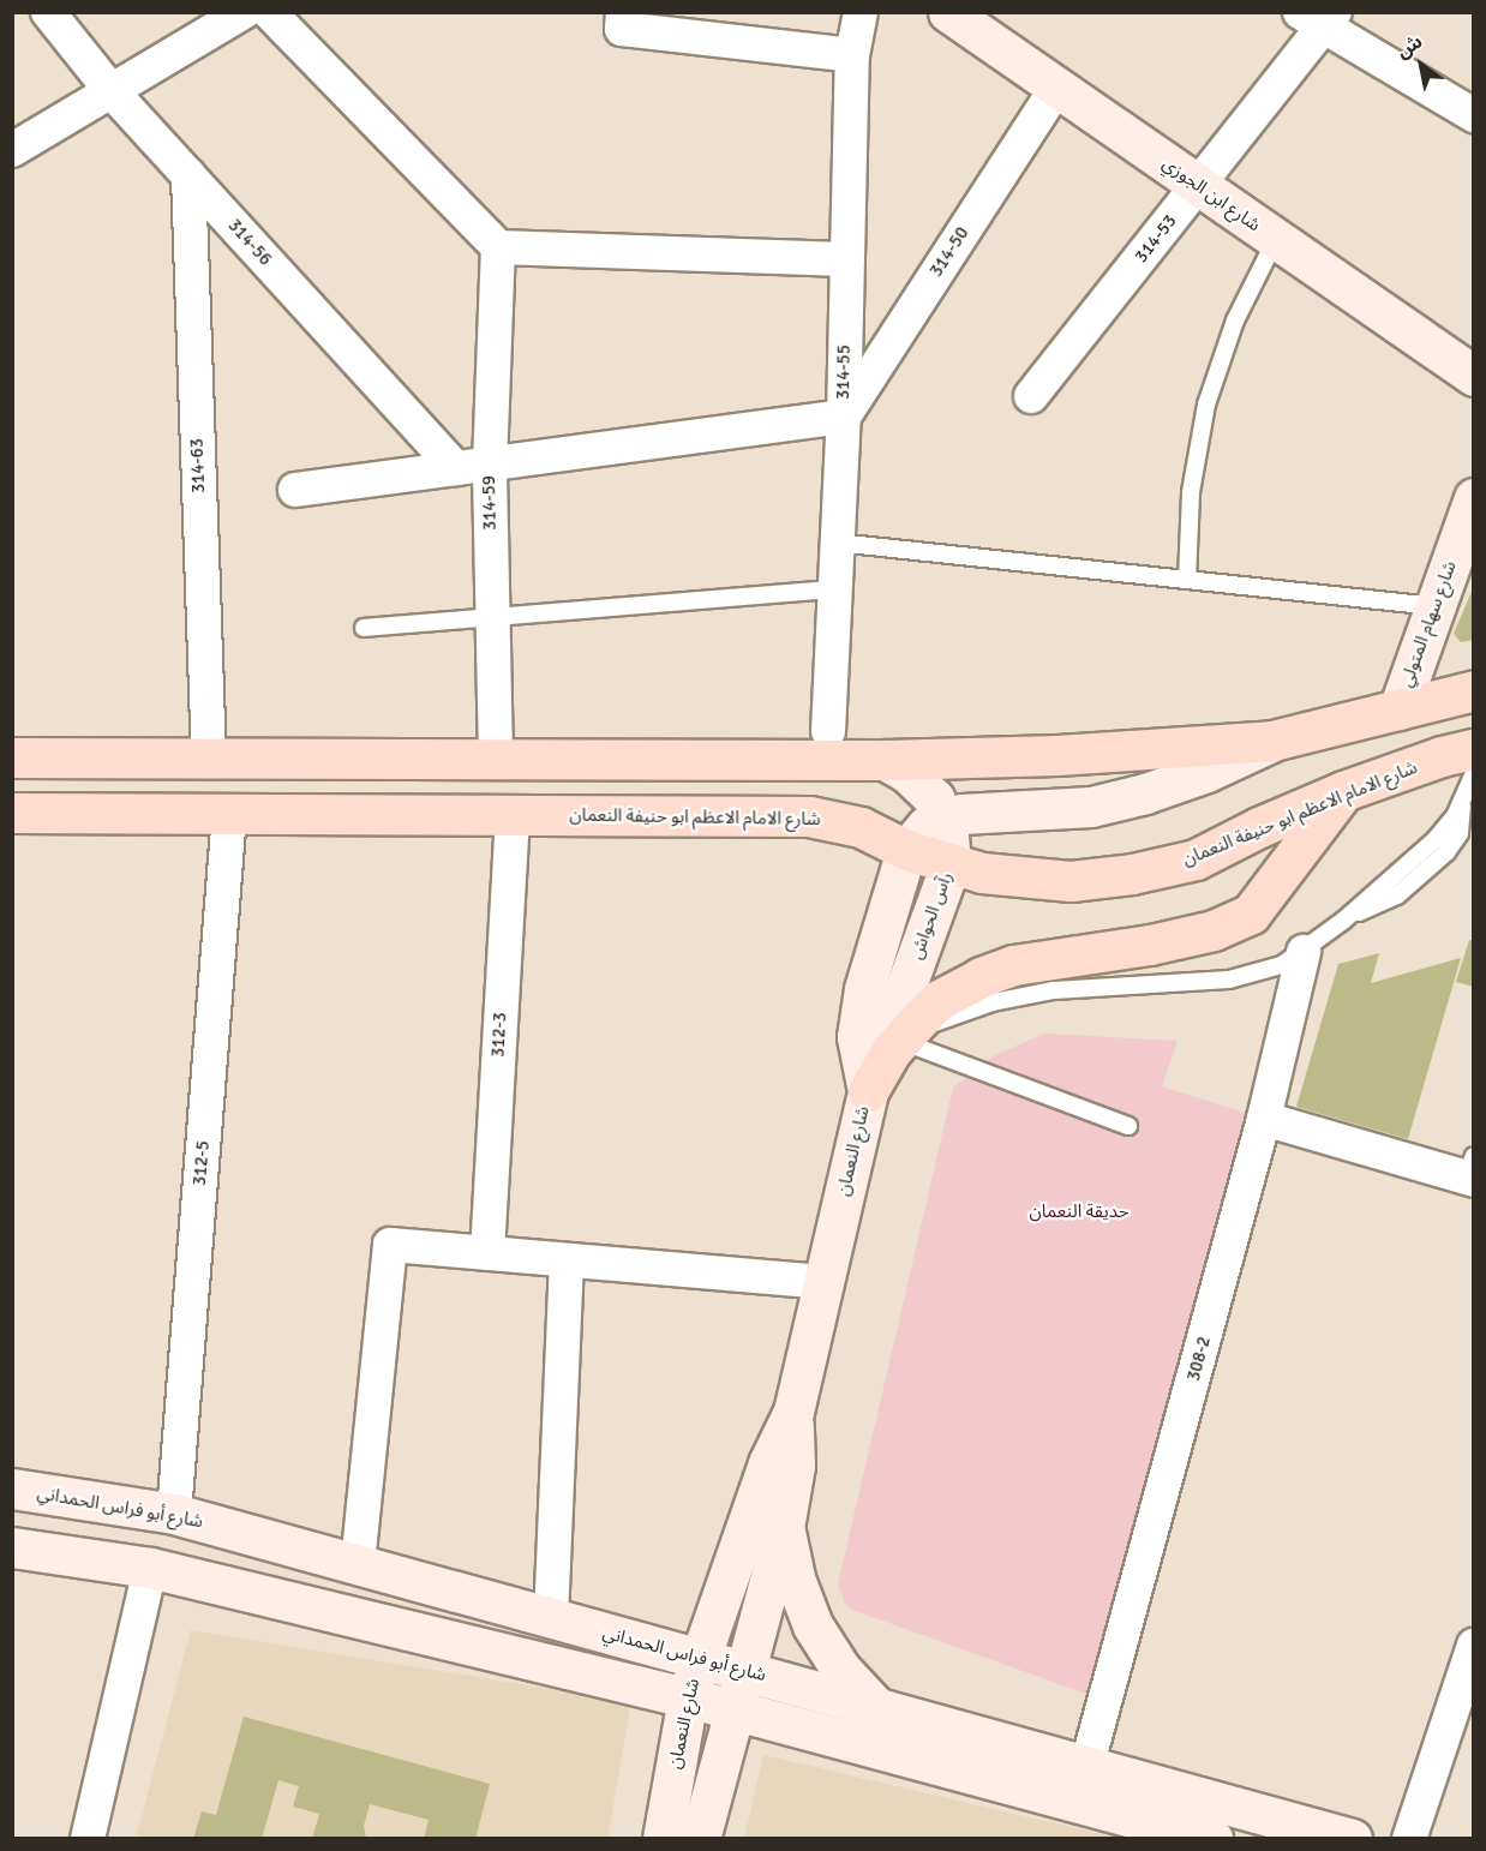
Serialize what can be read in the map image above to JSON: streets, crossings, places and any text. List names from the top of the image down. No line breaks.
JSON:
{"streets":{"main road":["شارع الامام الاعظم ابو حنيفة النعمان"],"street":["شارع ابن الجوزي","314-53","314-56","314-50","314-55","314-63","314-59","شارع سهام المتولي","رآس الحواش","312-3","شارع النعمان","312-5","308-2","شارع أبو فراس الحمداني"]},"crossings":[["شارع ابن الجوزي","314-53"],["شارع ابن الجوزي","314-50"],["314-56","314-63"],["314-50","314-55"],["شارع الامام الاعظم ابو حنيفة النعمان","رآس الحواش"],["شارع الامام الاعظم ابو حنيفة النعمان","312-3"],["شارع الامام الاعظم ابو حنيفة النعمان","شارع النعمان"],["شارع الامام الاعظم ابو حنيفة النعمان","312-5"],["رآس الحواش","شارع النعمان"],["شارع النعمان","شارع أبو فراس الحمداني"],["312-5","شارع أبو فراس الحمداني"],["308-2","شارع أبو فراس الحمداني"]],"parks":["حديقة النعمان"],"north":"top left"}
